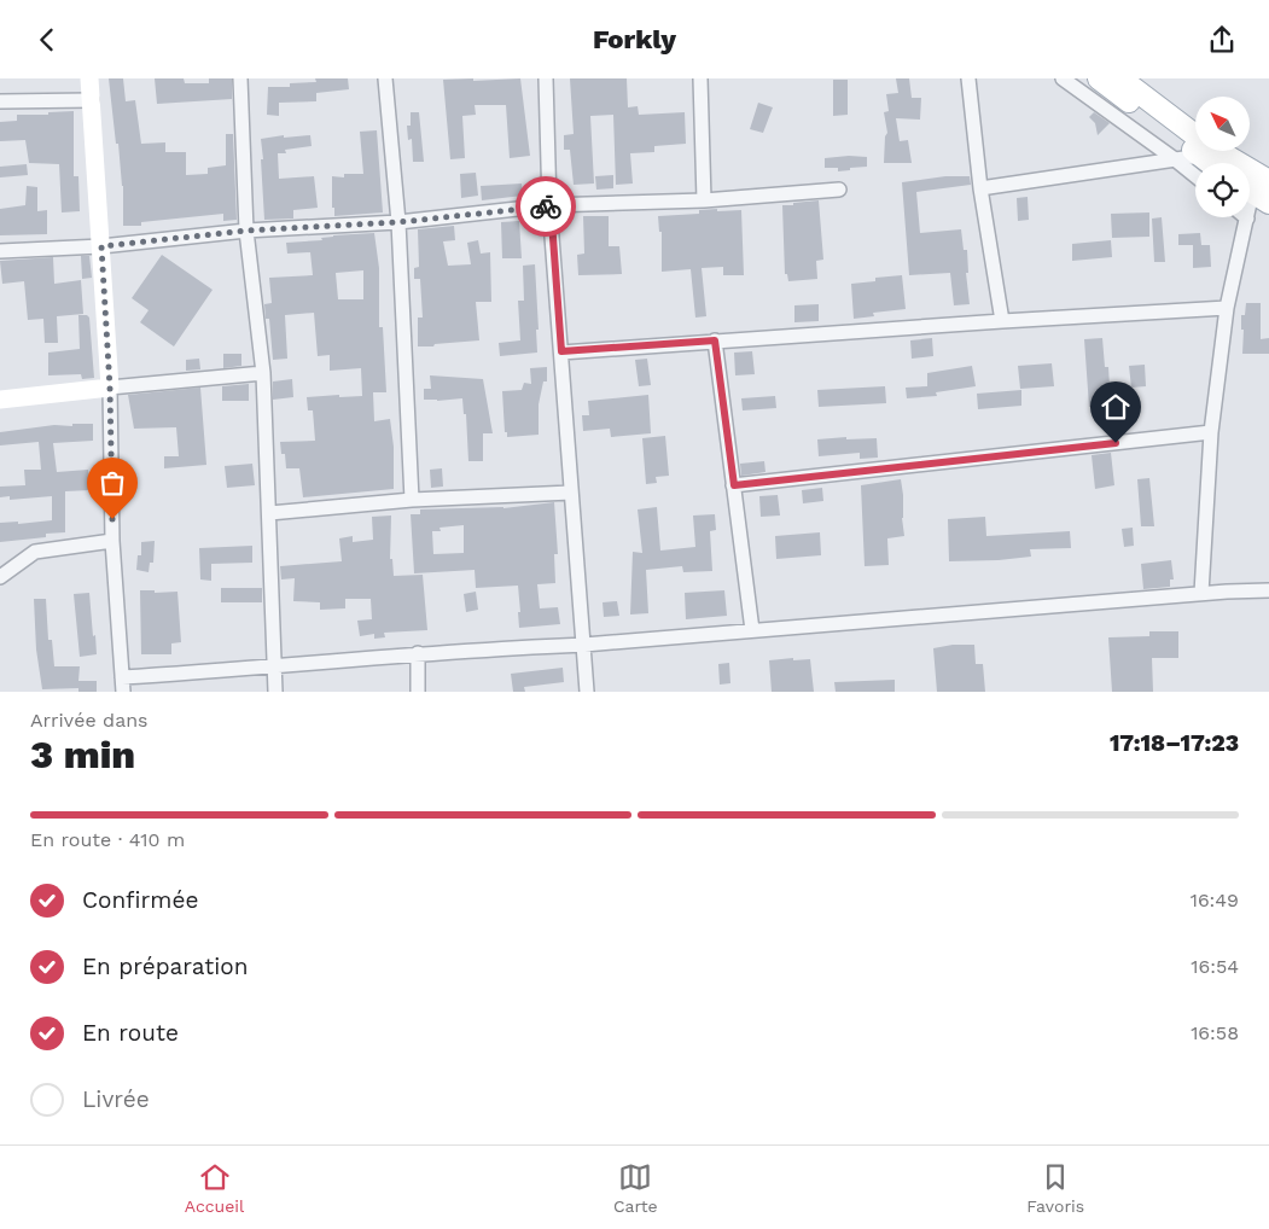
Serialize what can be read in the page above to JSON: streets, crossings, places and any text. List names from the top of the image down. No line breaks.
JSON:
{"north":"top left","page":{"header":"Forkly","heading":["3 min","Arrivée dans","17:18–17:23"],"bar":"En route · 410 m","list":[["Confirmée","16:49"],["En préparation","16:54"],["En route","16:58"],"Livrée"],"tabs":["Accueil","Carte","Favoris"]}}
